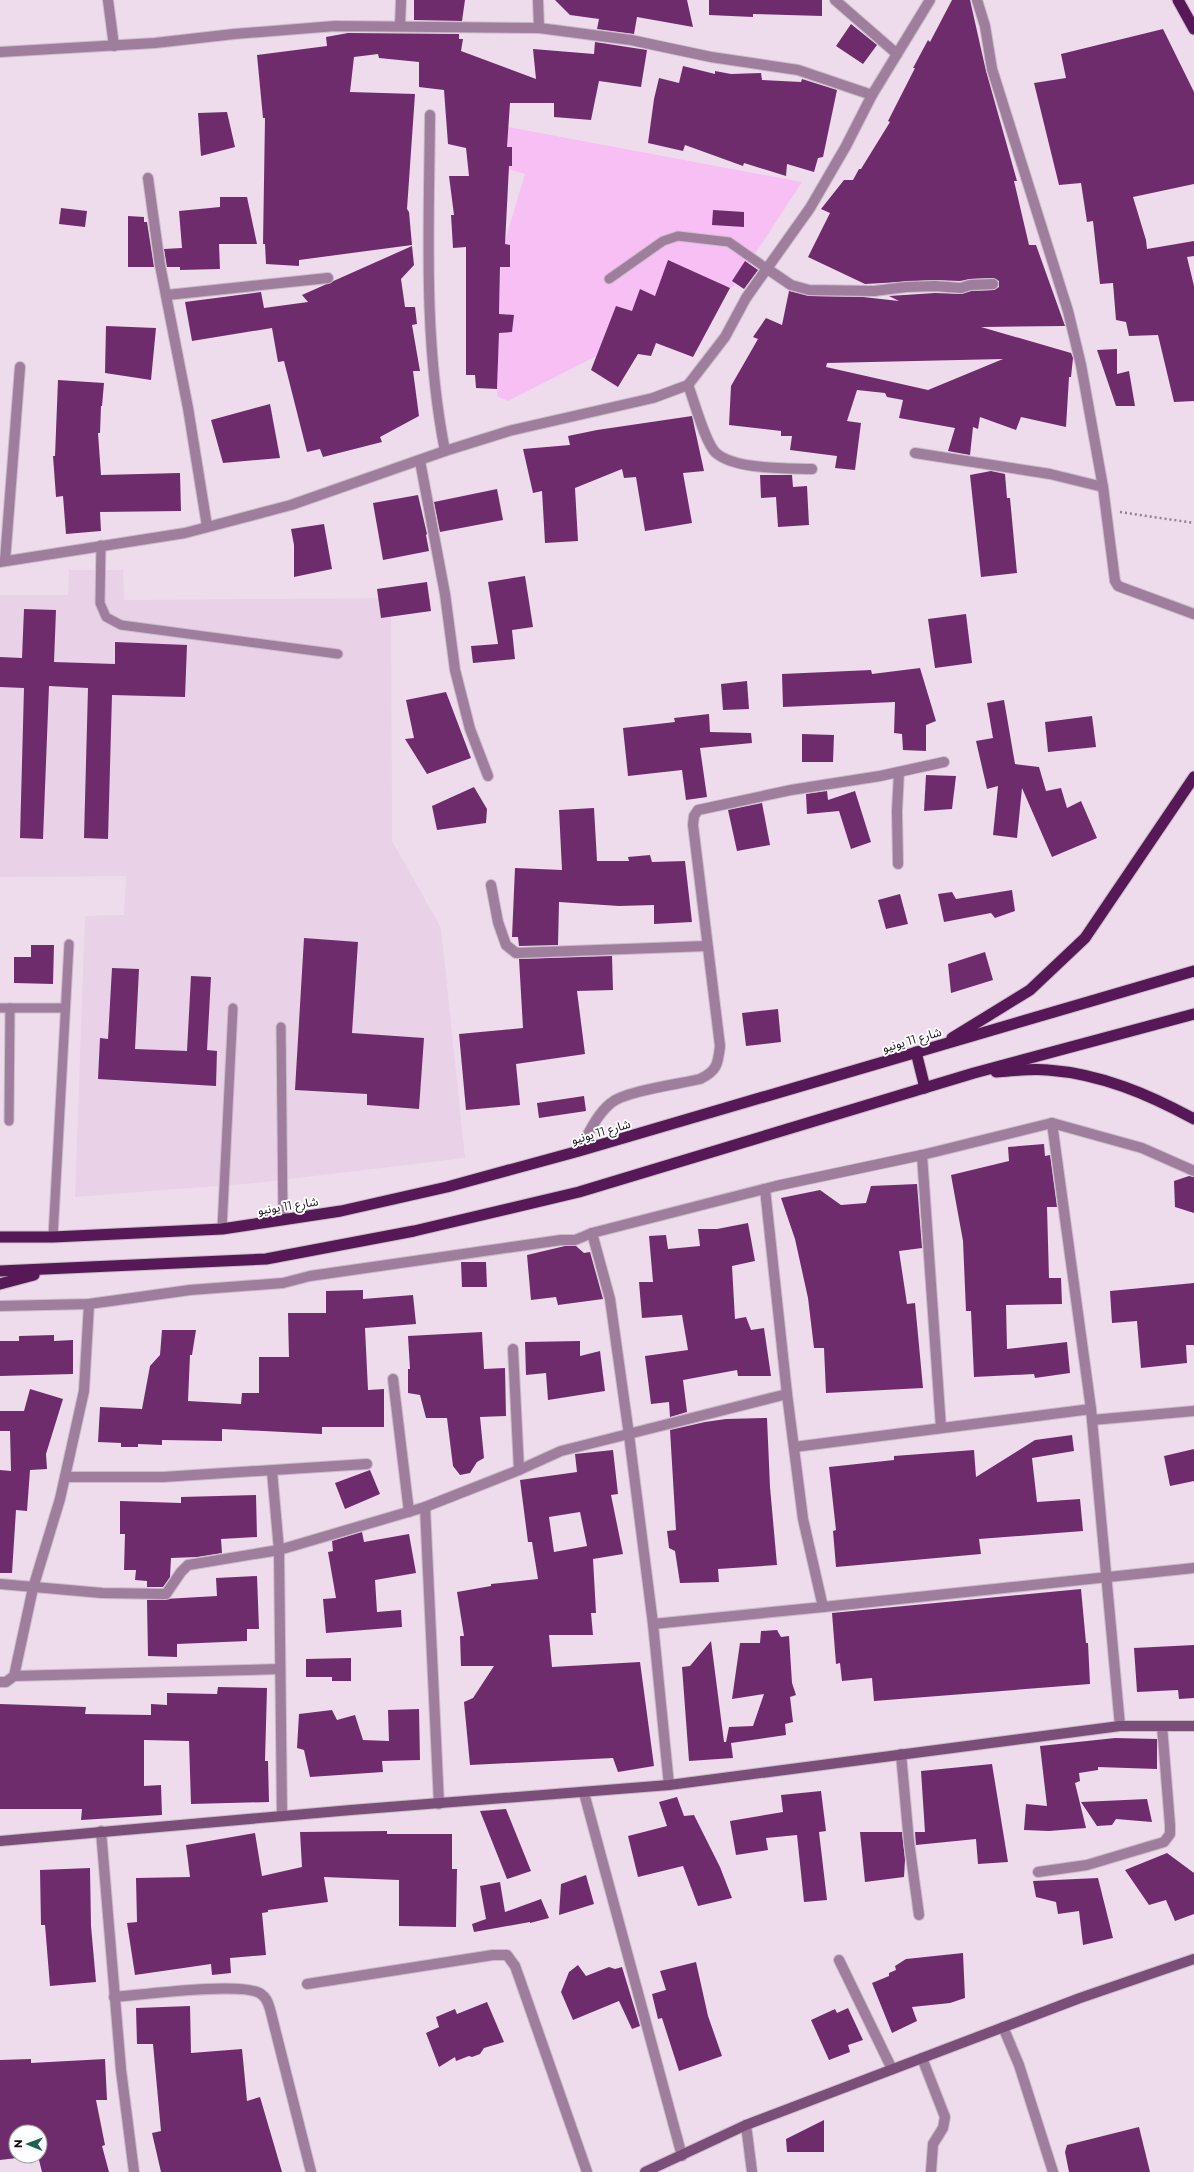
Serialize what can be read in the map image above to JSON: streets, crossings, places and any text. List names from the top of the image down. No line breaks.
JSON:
{"streets":{"highway":["شارع 11 يونيو"]},"north":"left"}
